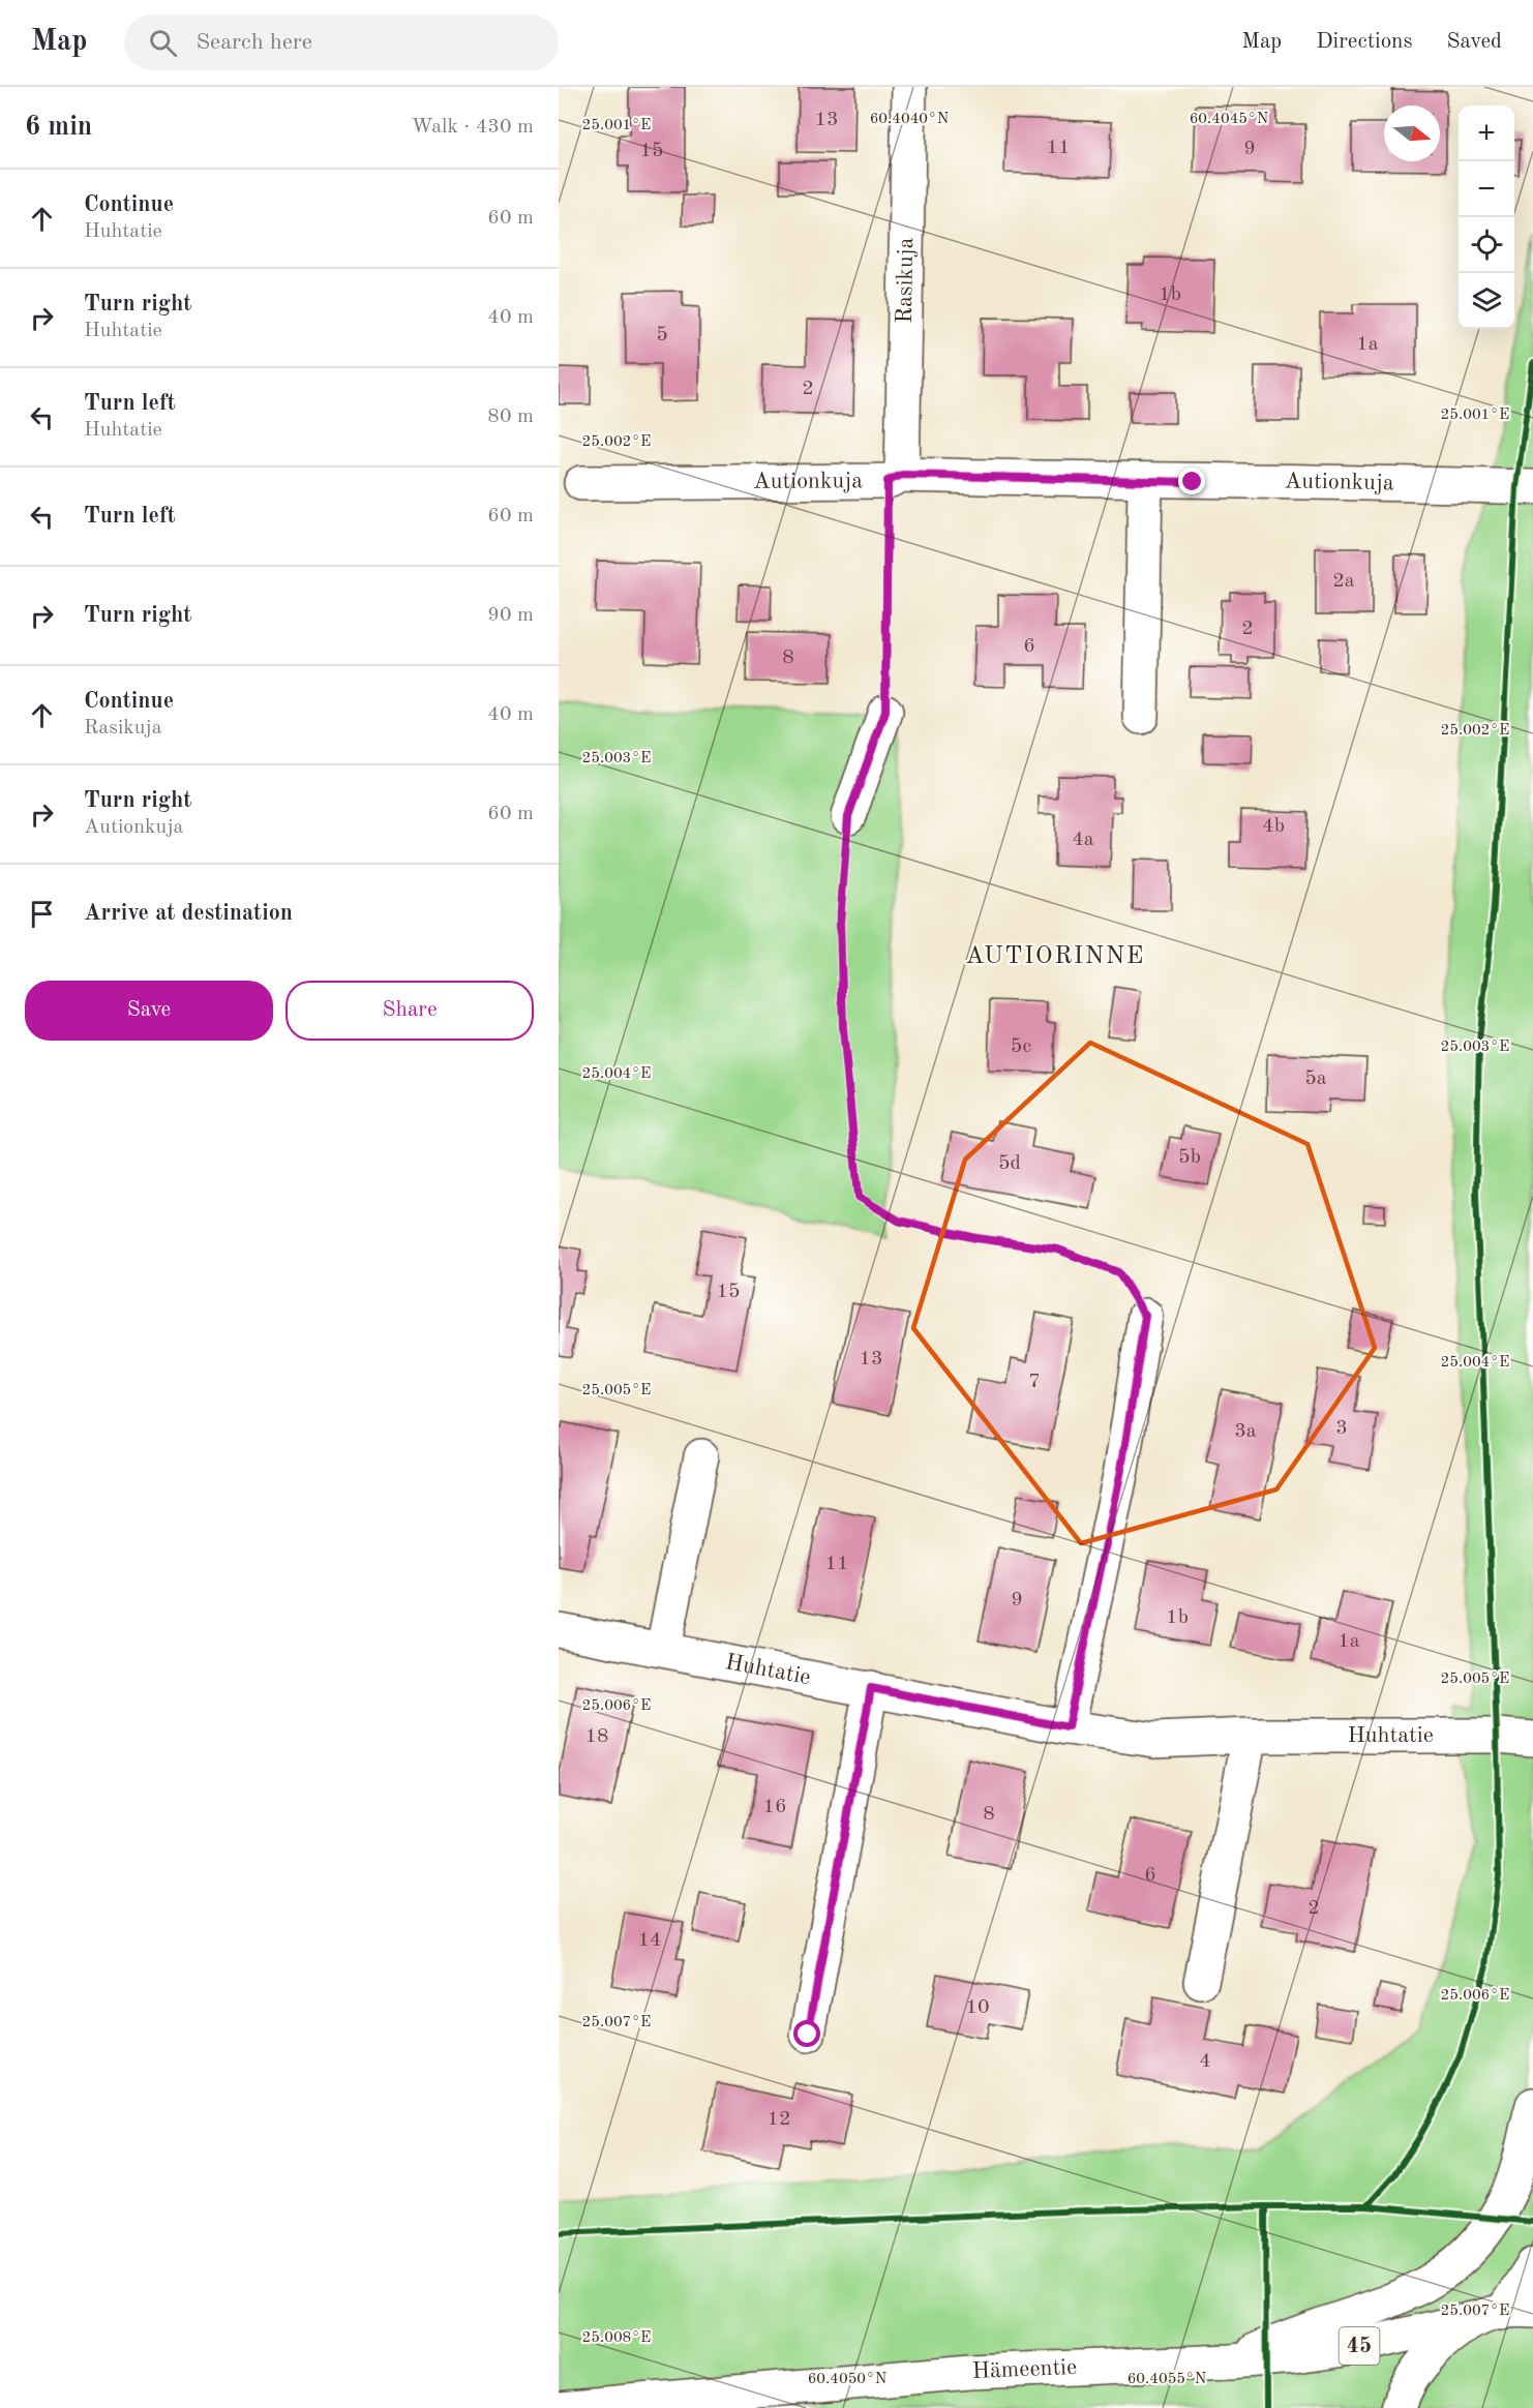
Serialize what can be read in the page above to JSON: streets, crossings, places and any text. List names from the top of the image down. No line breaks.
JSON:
{"streets":{"street":["Rasikuja","Autionkuja","Huhtatie","45","Hämeentie"]},"crossings":[["Rasikuja","Autionkuja"]],"districts":["AUTIORINNE"],"house_numbers":["13","11","9","15","1b","5","1a","2","2a","2","6","8","4b","4a","5c","5a","5b","5d","15","13","7","3","3a","11","9","1b","1a","18","16","8","6","2","14","10","4","12"],"north":"right","page":{"header":"Map","search":"Search here","nav":["Map","Directions","Saved"],"heading":["6 min","Walk · 430 m"],"map_buttons":["+","−"],"list":[["Continue","Huhtatie","60 m"],["Turn right","Huhtatie","40 m"],["Turn left","Huhtatie","80 m"],["Turn left","60 m"],["Turn right","90 m"],["Continue","Rasikuja","40 m"],["Turn right","Autionkuja","60 m"],"Arrive at destination"],"buttons":["Save","Share"]},"coordinates":["60.4040°N","60.4045°N","25.001°E","25.002°E","25.003°E","25.004°E","25.005°E","25.006°E","25.007°E","25.008°E","60.4050°N","60.4055°N"]}
